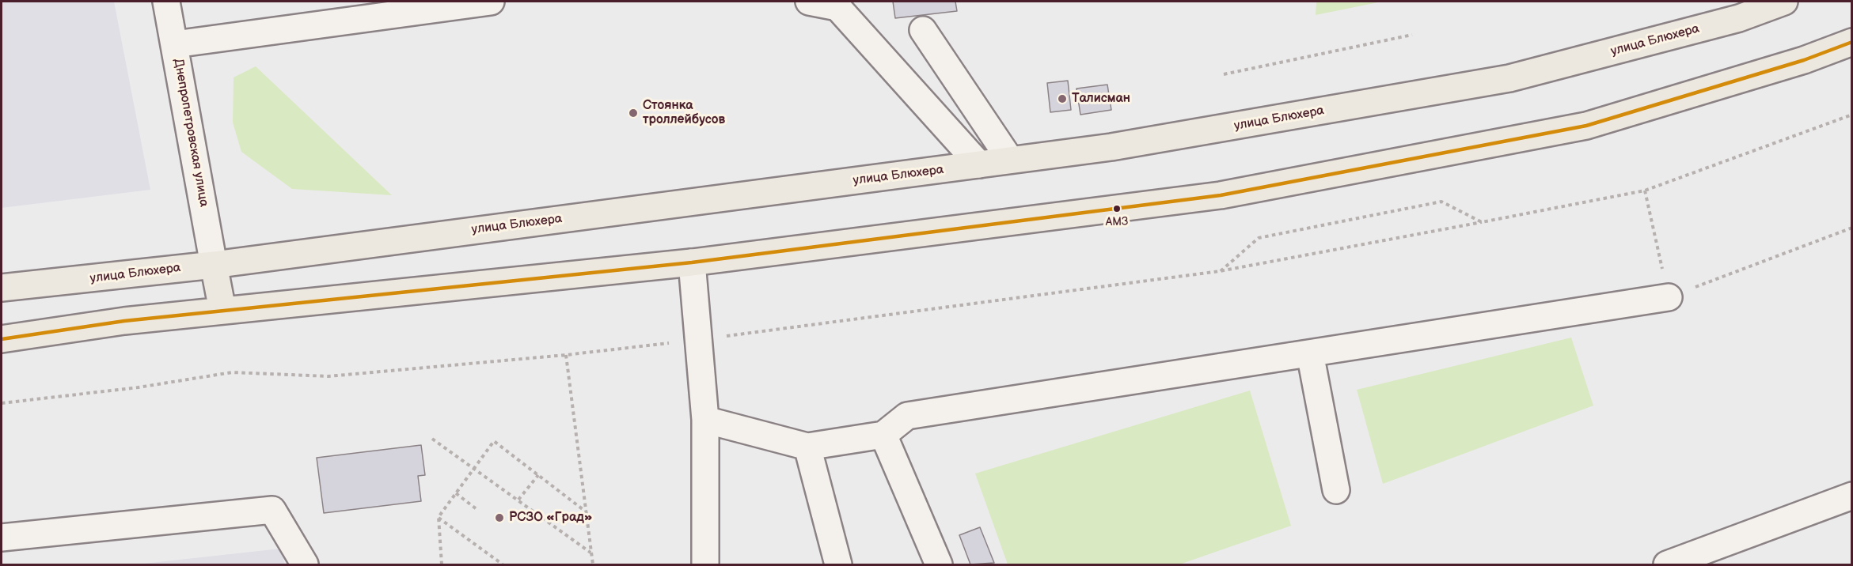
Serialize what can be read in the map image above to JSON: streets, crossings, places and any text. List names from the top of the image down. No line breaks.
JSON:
{"streets":{"main road":["улица Блюхера"],"street":["Днепропетровская улица"]},"crossings":[["улица Блюхера","Днепропетровская улица"]],"places":["Талисман","Стоянка троллейбусов","АМЗ","РСЗО «Град»"]}
